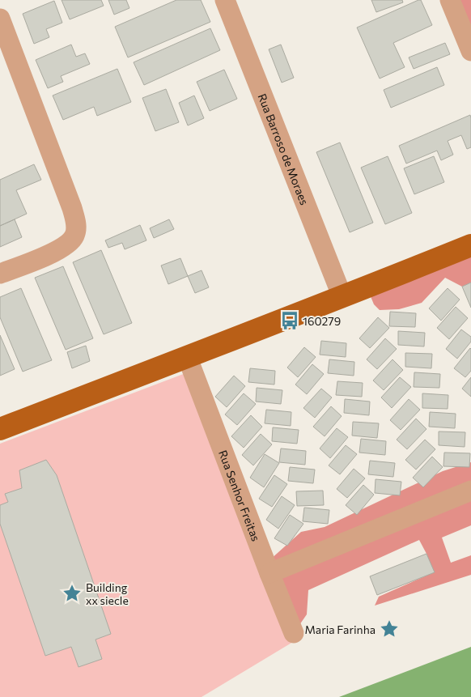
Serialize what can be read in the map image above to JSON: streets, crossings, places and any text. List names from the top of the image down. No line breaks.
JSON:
{"streets":{"street":["Rua Barroso de Moraes","Rua Senhor Freitas"]},"places":{"bus stop":["160279"],"place":["Building xx siecle","Maria Farinha"]}}
